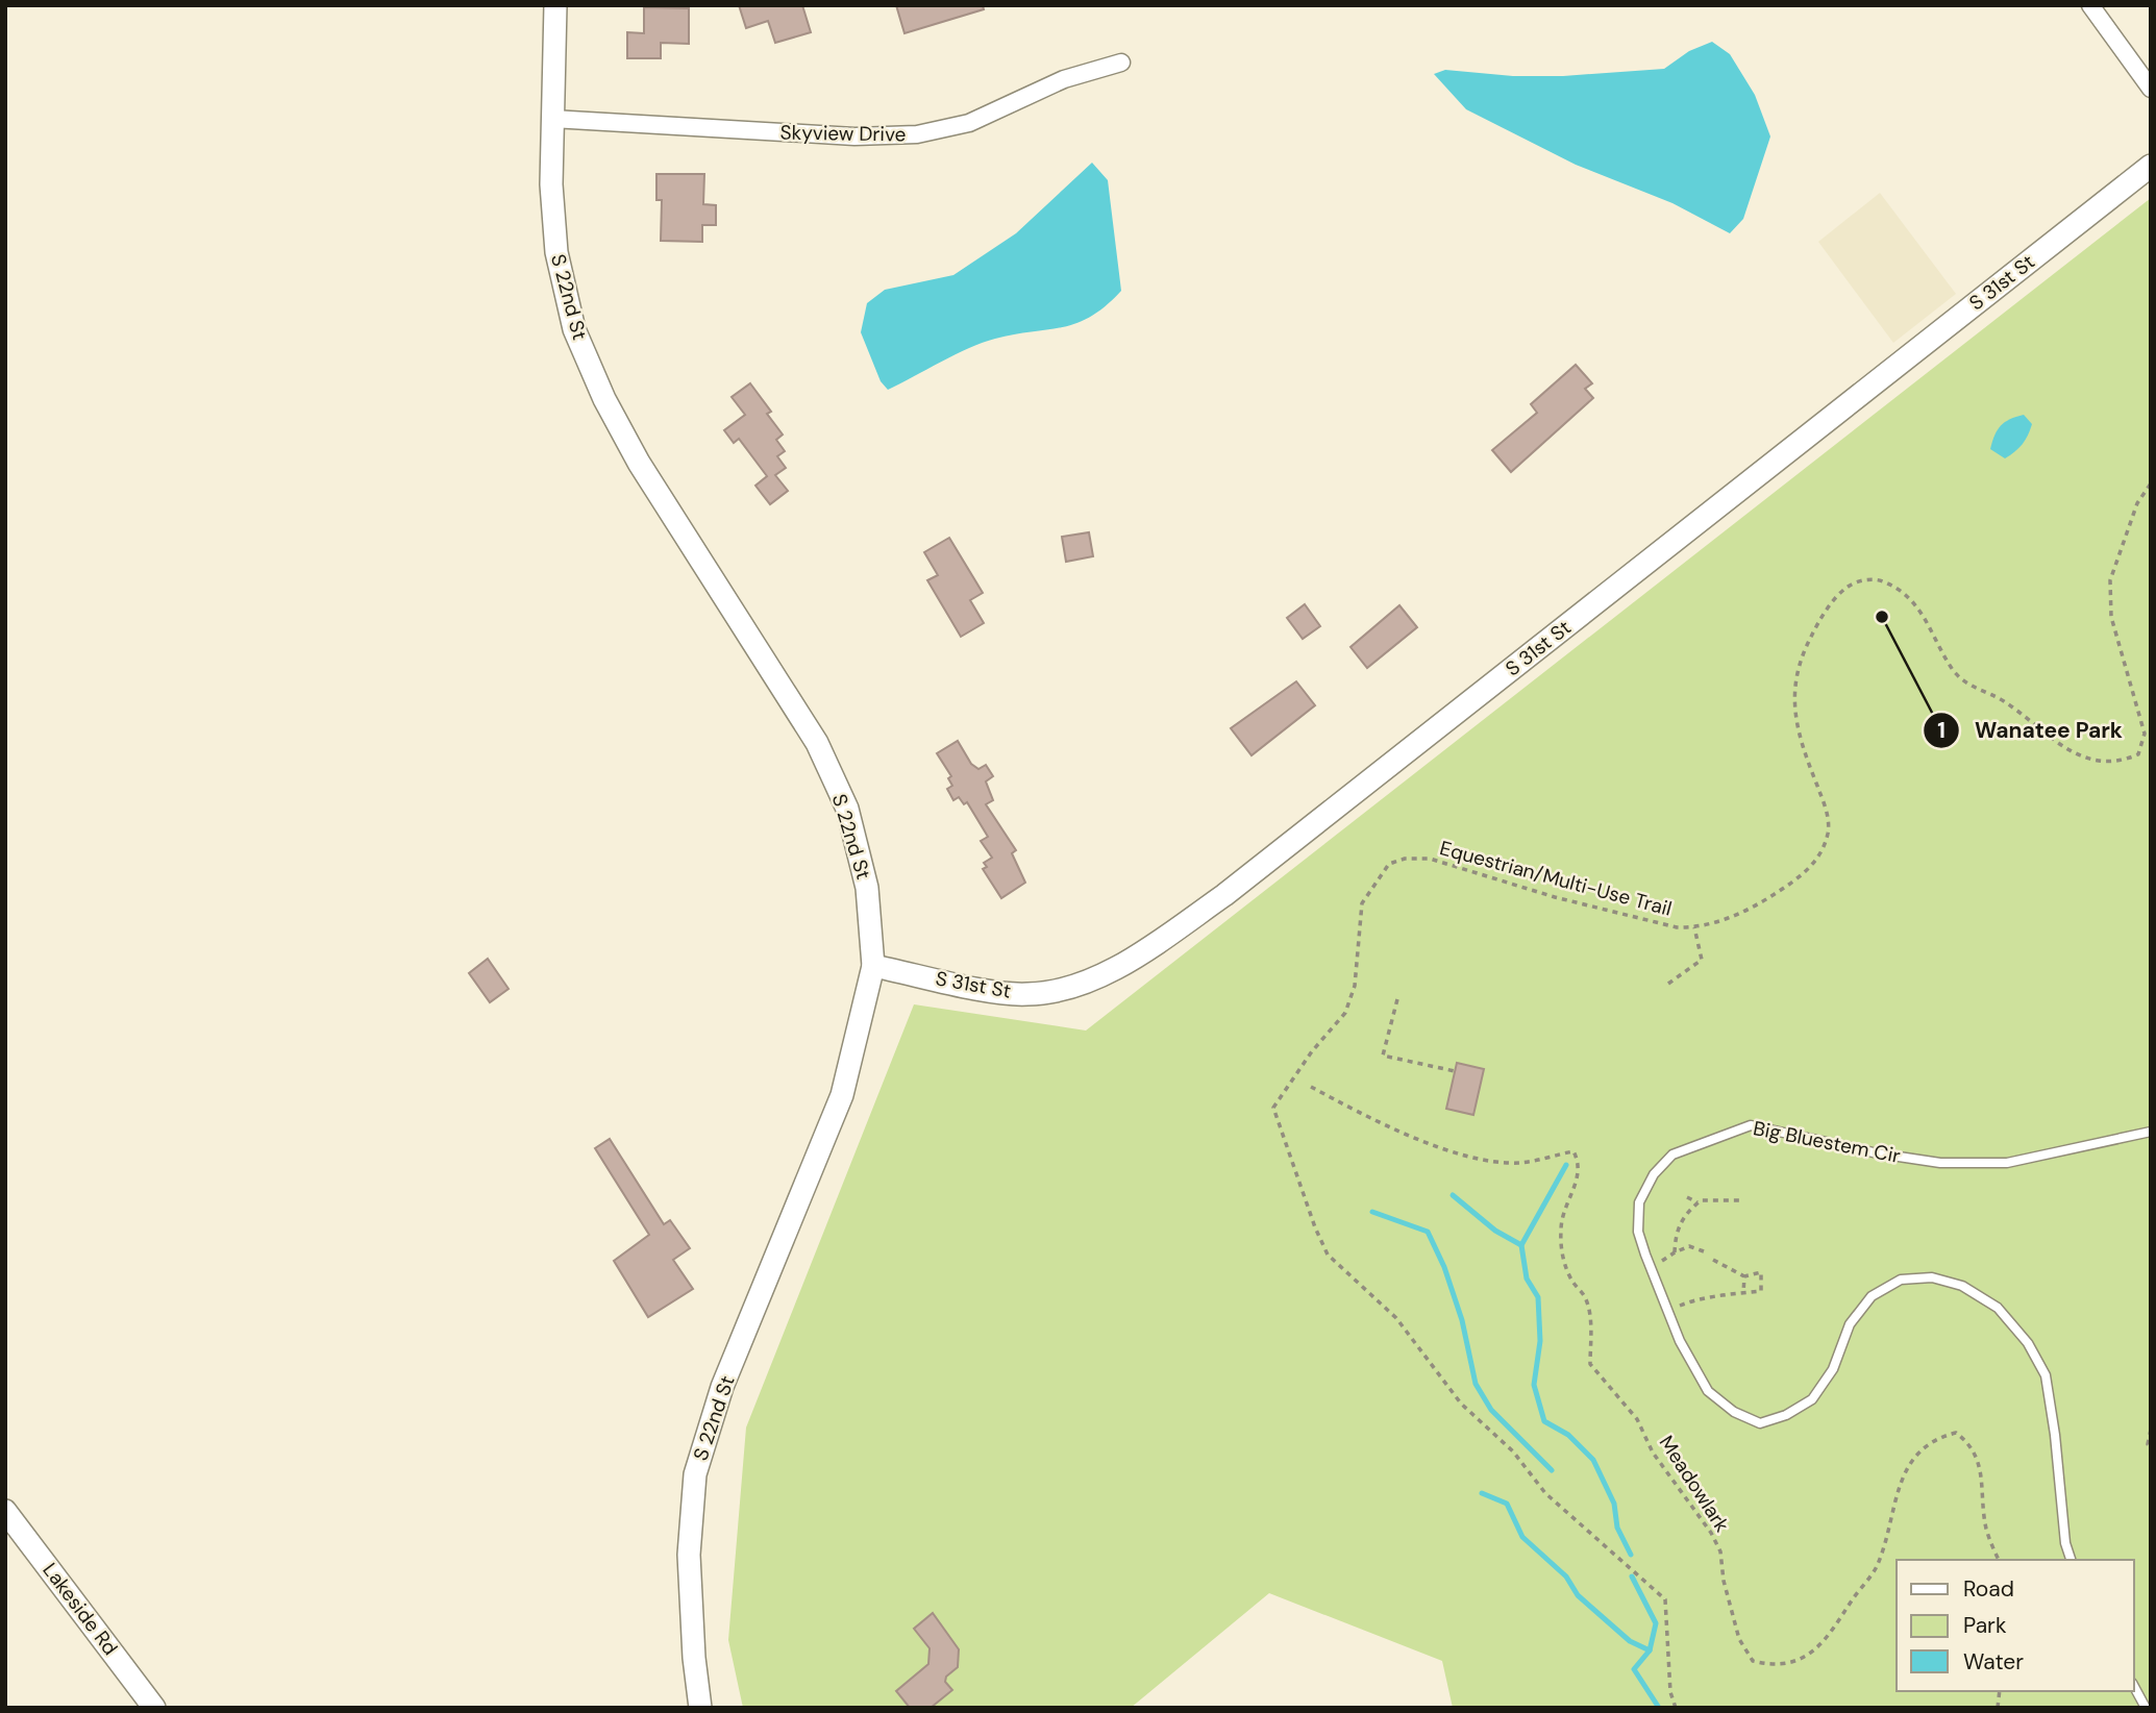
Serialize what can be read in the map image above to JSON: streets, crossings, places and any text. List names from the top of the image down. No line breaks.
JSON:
{"streets":{"street":["Skyview Drive","S 31st St","S 22nd St","Lakeside Rd"],"lane":["Big Bluestem Cir"],"path":["Equestrian/Multi-Use Trail","Meadowlark"]},"crossings":[["Skyview Drive","S 22nd St"],["S 31st St","S 22nd St"]],"places":["Wanatee Park"],"legend":["Road","Park","Water"]}
